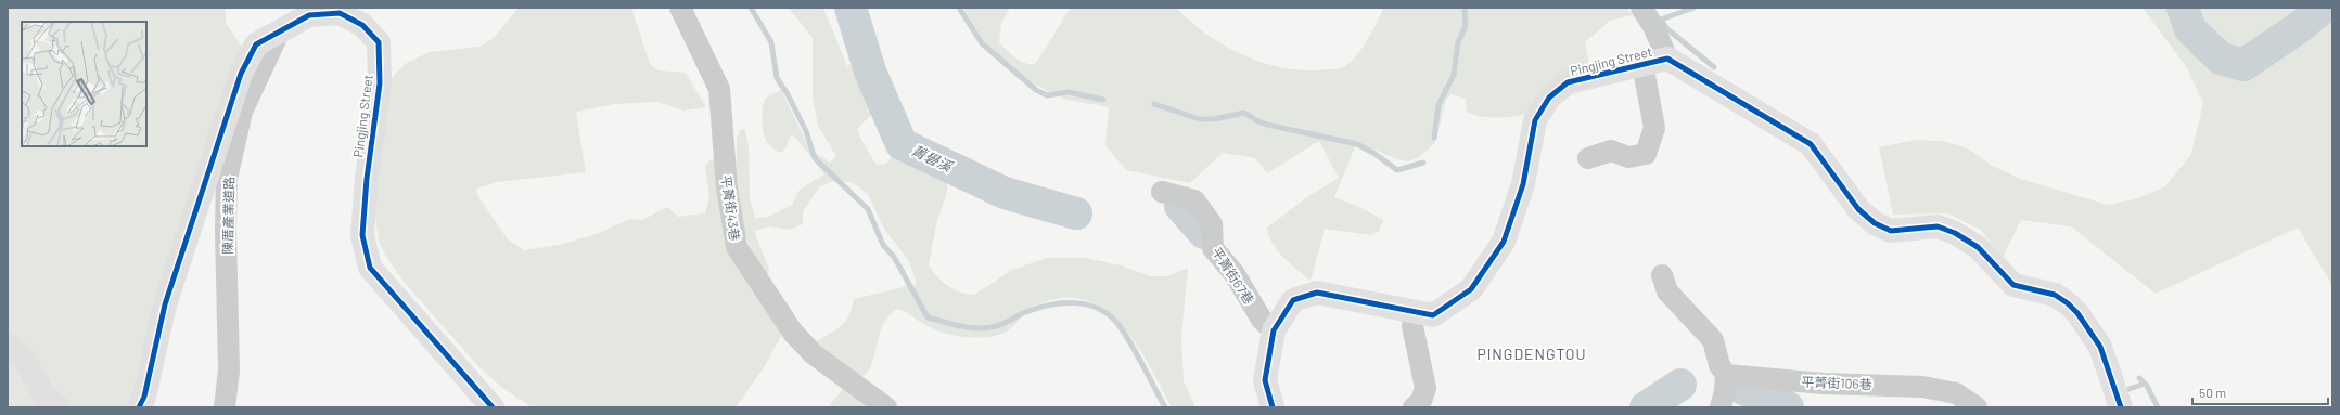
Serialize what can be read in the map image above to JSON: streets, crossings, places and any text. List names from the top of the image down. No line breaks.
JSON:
{"streets":{"street":["Pingjing Street","平菁街43巷","陳厝產業道路","平菁街67巷","平菁街106巷"]},"crossings":[["Pingjing Street","陳厝產業道路"],["Pingjing Street","平菁街67巷"]],"districts":["PINGDENGTOU"],"water":["菁礐溪"],"scale_bar":"50 m"}
